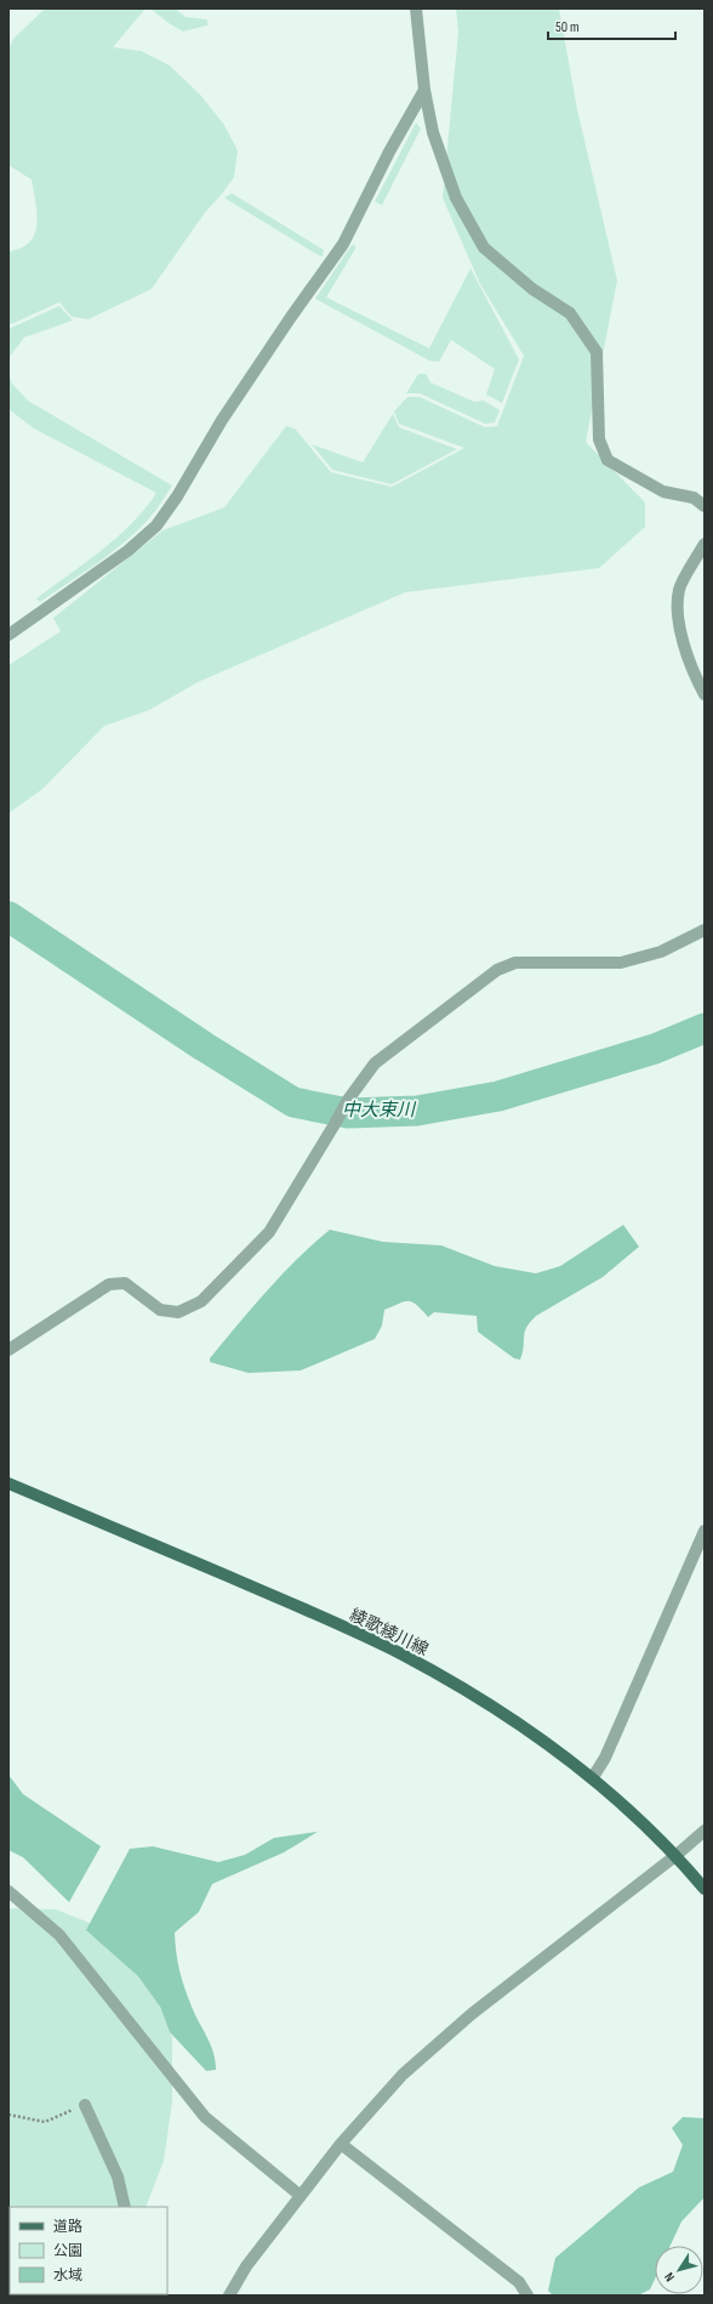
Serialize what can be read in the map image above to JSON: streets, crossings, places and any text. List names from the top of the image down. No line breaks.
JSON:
{"streets":{"main road":["綾歌綾川線"]},"water":["中大束川"],"legend":["道路","公園","水域"],"scale_bar":"50 m","north":"bottom left"}
